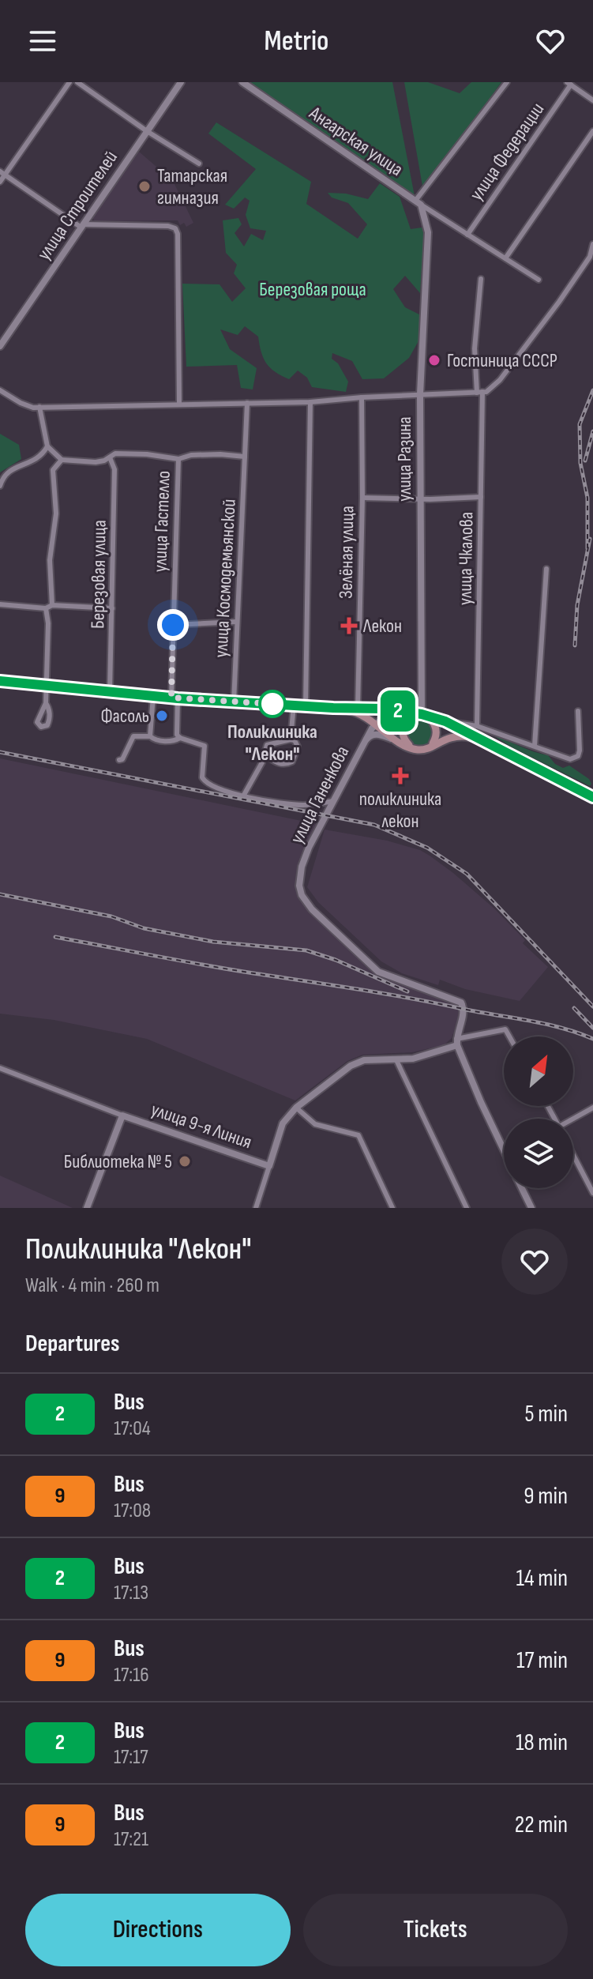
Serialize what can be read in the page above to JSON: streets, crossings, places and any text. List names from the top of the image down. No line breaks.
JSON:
{"streets":{"street":["Ангарская улица","улица Федерации","улица Строителей","улица Разина","улица Гастелло","Зелёная улица","улица Чкалова","Березовая улица","улица Космодемьянской","улица Ганенкова","улица 9-я Линия"]},"crossings":[["Ангарская улица","улица Разина"],["улица Ганенкова","улица 9-я Линия"]],"parks":["Березовая роща"],"places":{"other":["Татарская гимназия","Гостиница СССР","Поликлиника \"Лекон\"","Фасоль","Библиотека № 5"],"health":["Лекон","поликлиника лекон"]},"lines":["bus line 2"],"north":"top right","page":{"header":"Metrio","on_map":"2","heading":[["Поликлиника \"Лекон\"","Walk · 4 min · 260 m"],"Departures"],"list":[{"mark":"2","name":"Bus","note":"17:04","value":"5 min"},{"mark":"9","name":"Bus","note":"17:08","value":"9 min"},{"mark":"2","name":"Bus","note":"17:13","value":"14 min"},{"mark":"9","name":"Bus","note":"17:16","value":"17 min"},{"mark":"2","name":"Bus","note":"17:17","value":"18 min"},{"mark":"9","name":"Bus","note":"17:21","value":"22 min"}],"buttons":["Directions","Tickets"]}}
